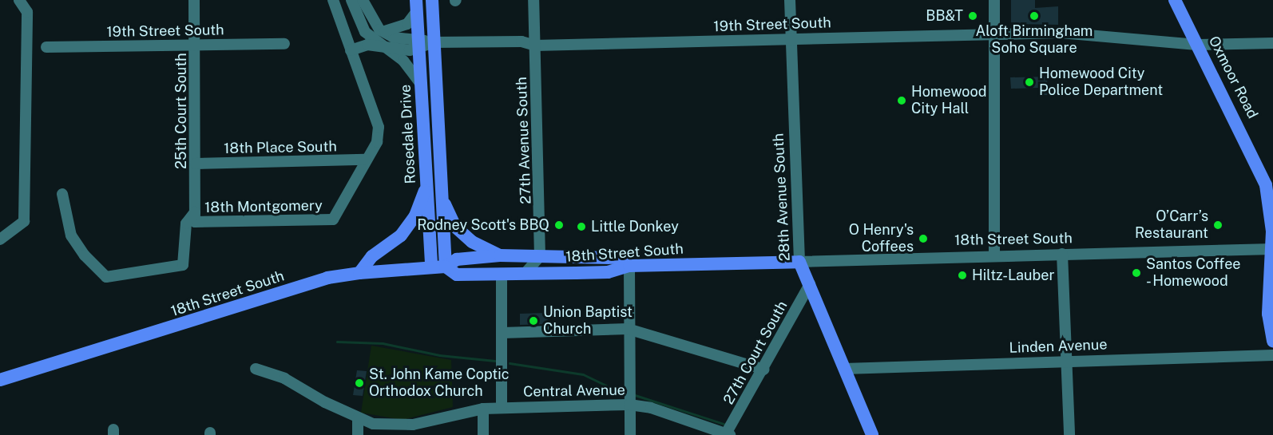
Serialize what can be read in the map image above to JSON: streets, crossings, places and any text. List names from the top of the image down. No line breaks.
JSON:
{"streets":{"main road":["Oxmoor Road","Rosedale Drive","28th Avenue South","18th Street South"],"street":["19th Street South","25th Court South","27th Avenue South","18th Place South","18th Montgomery","Linden Avenue","27th Court South","Central Avenue"]},"crossings":[["19th Street South","Oxmoor Road"],["19th Street South","25th Court South"],["19th Street South","Rosedale Drive"],["19th Street South","27th Avenue South"],["19th Street South","28th Avenue South"],["Oxmoor Road","18th Street South"],["25th Court South","18th Place South"],["25th Court South","18th Montgomery"],["Rosedale Drive","18th Street South"],["18th Place South","18th Montgomery"],["28th Avenue South","18th Street South"],["28th Avenue South","Linden Avenue"],["28th Avenue South","27th Court South"],["27th Court South","Central Avenue"]],"places":["BB&T","Aloft Birmingham Soho Square","Homewood City Police Department","Homewood City Hall","Rodney Scott's BBQ","O’Carr’s Restaurant","Little Donkey","O Henry's Coffees","Santos Coffee - Homewood","Hiltz-Lauber","Union Baptist Church","St. John Kame Coptic Orthodox Church"]}
